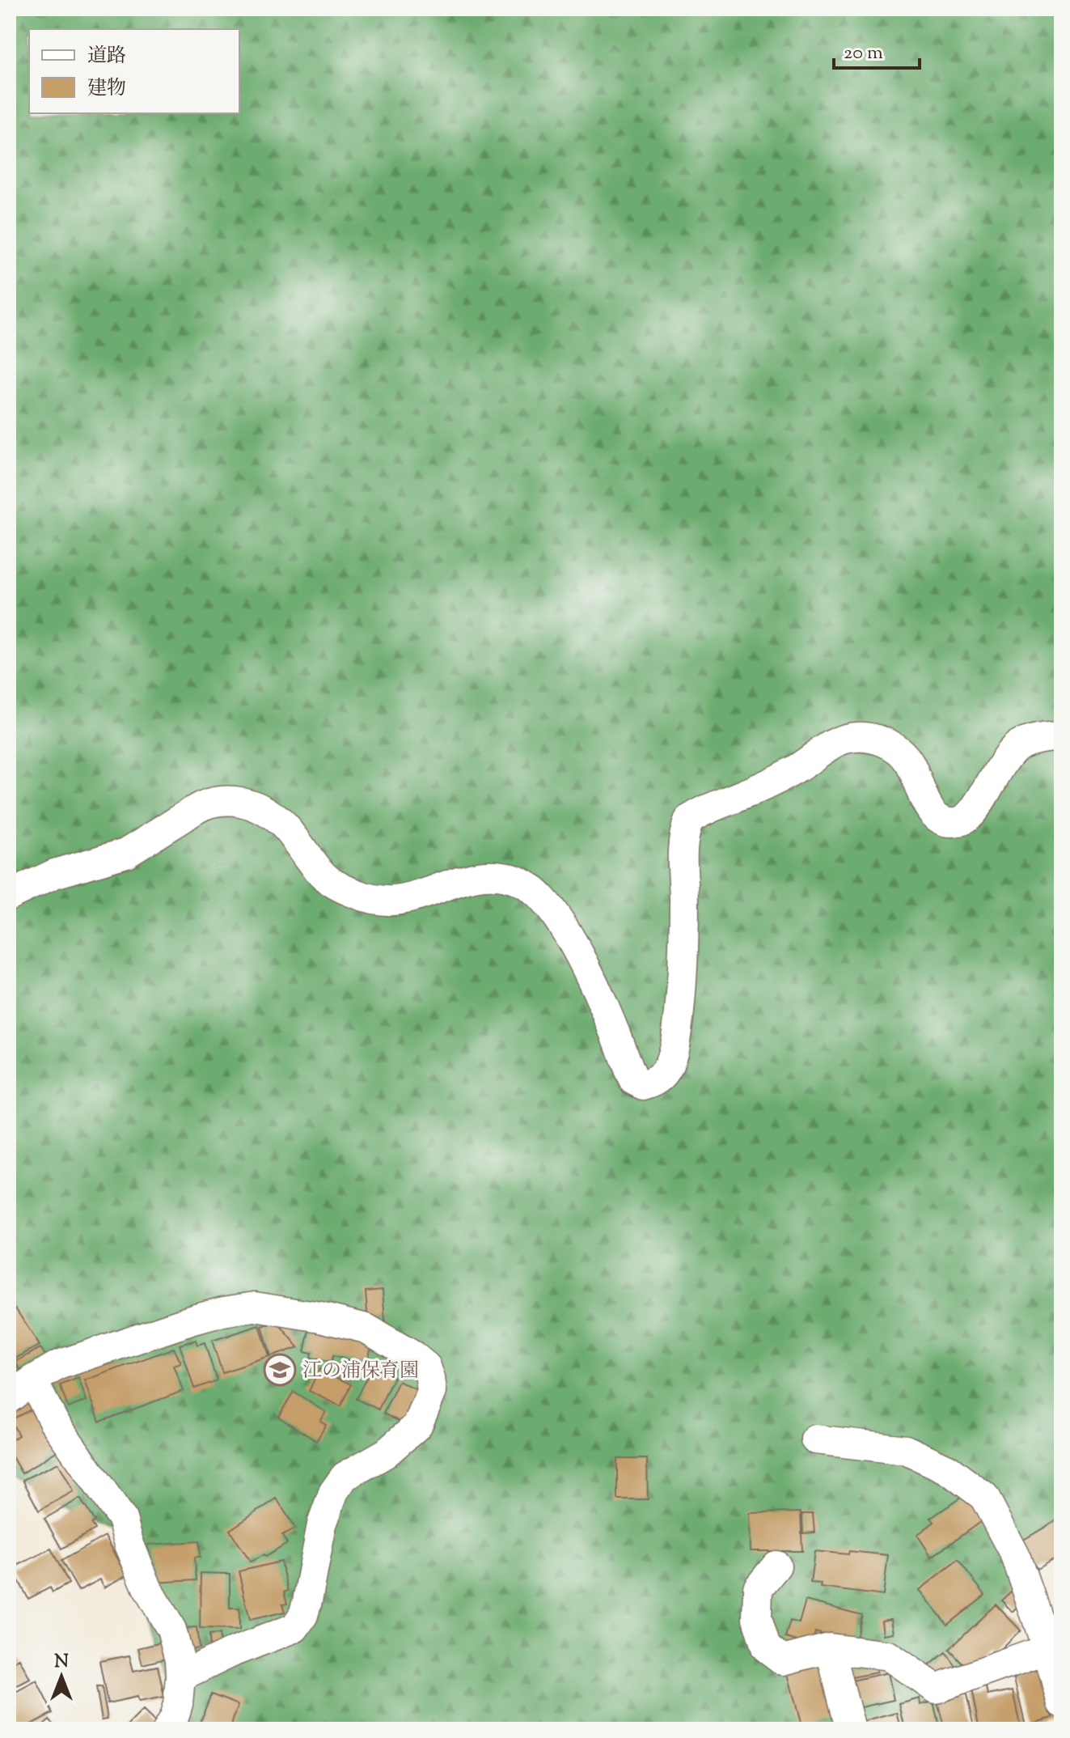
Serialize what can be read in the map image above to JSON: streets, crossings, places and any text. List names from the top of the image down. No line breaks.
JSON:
{"places":{"school or university":["江の浦保育園"]},"legend":["道路","建物"],"scale_bar":"20 m","north":"top"}
